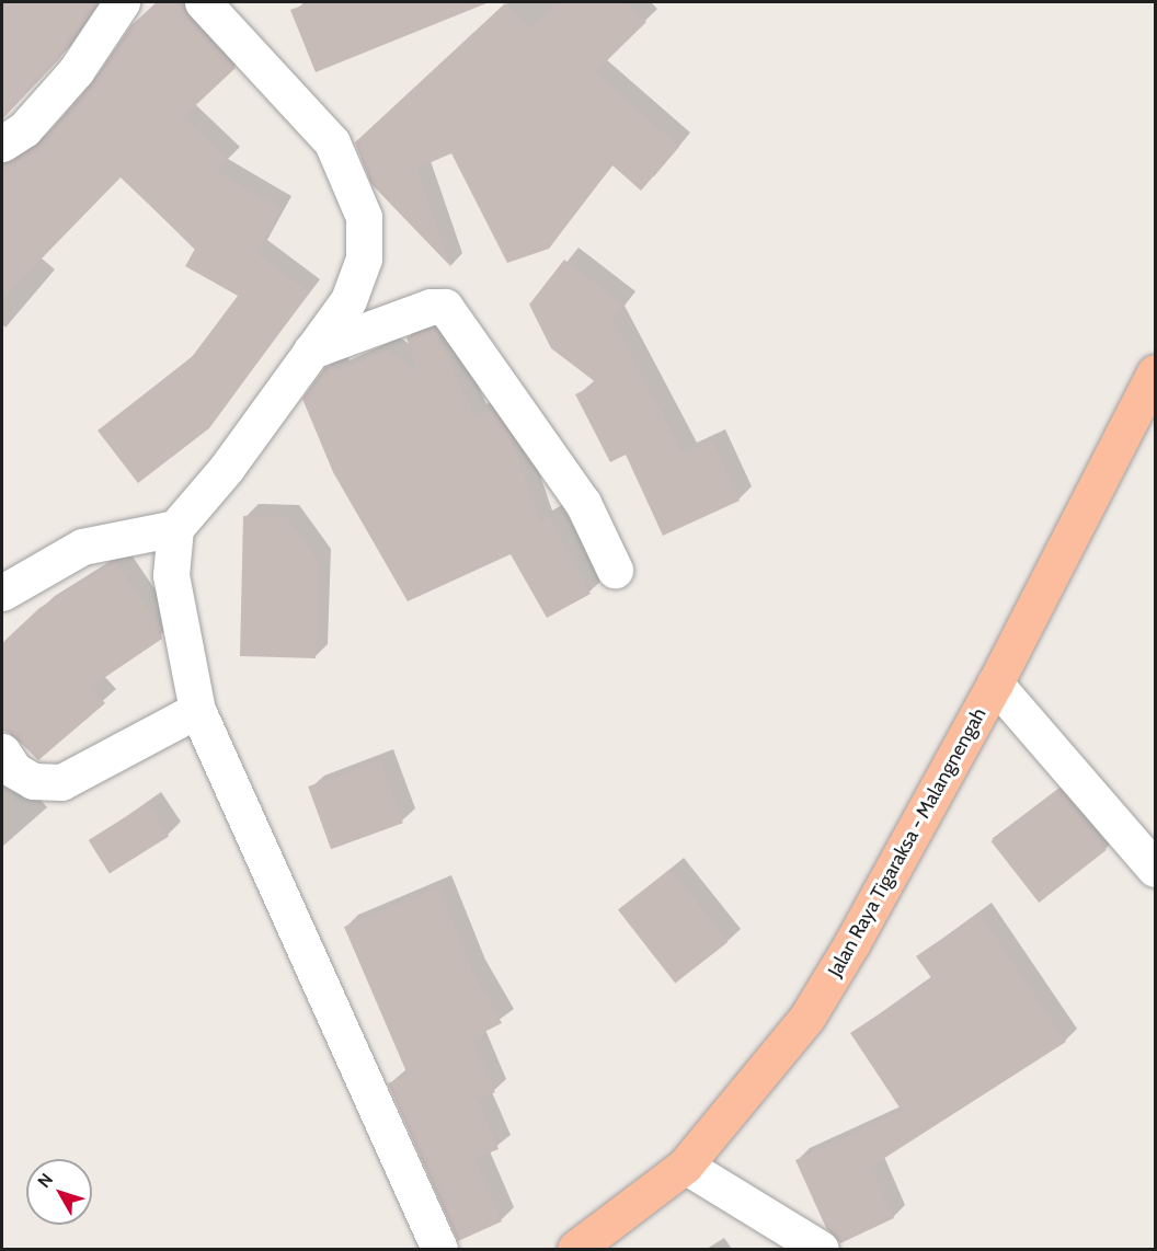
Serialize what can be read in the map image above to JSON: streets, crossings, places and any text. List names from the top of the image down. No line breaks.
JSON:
{"streets":{"main road":["Jalan Raya Tigaraksa - Malangnengah"]},"north":"top left"}
